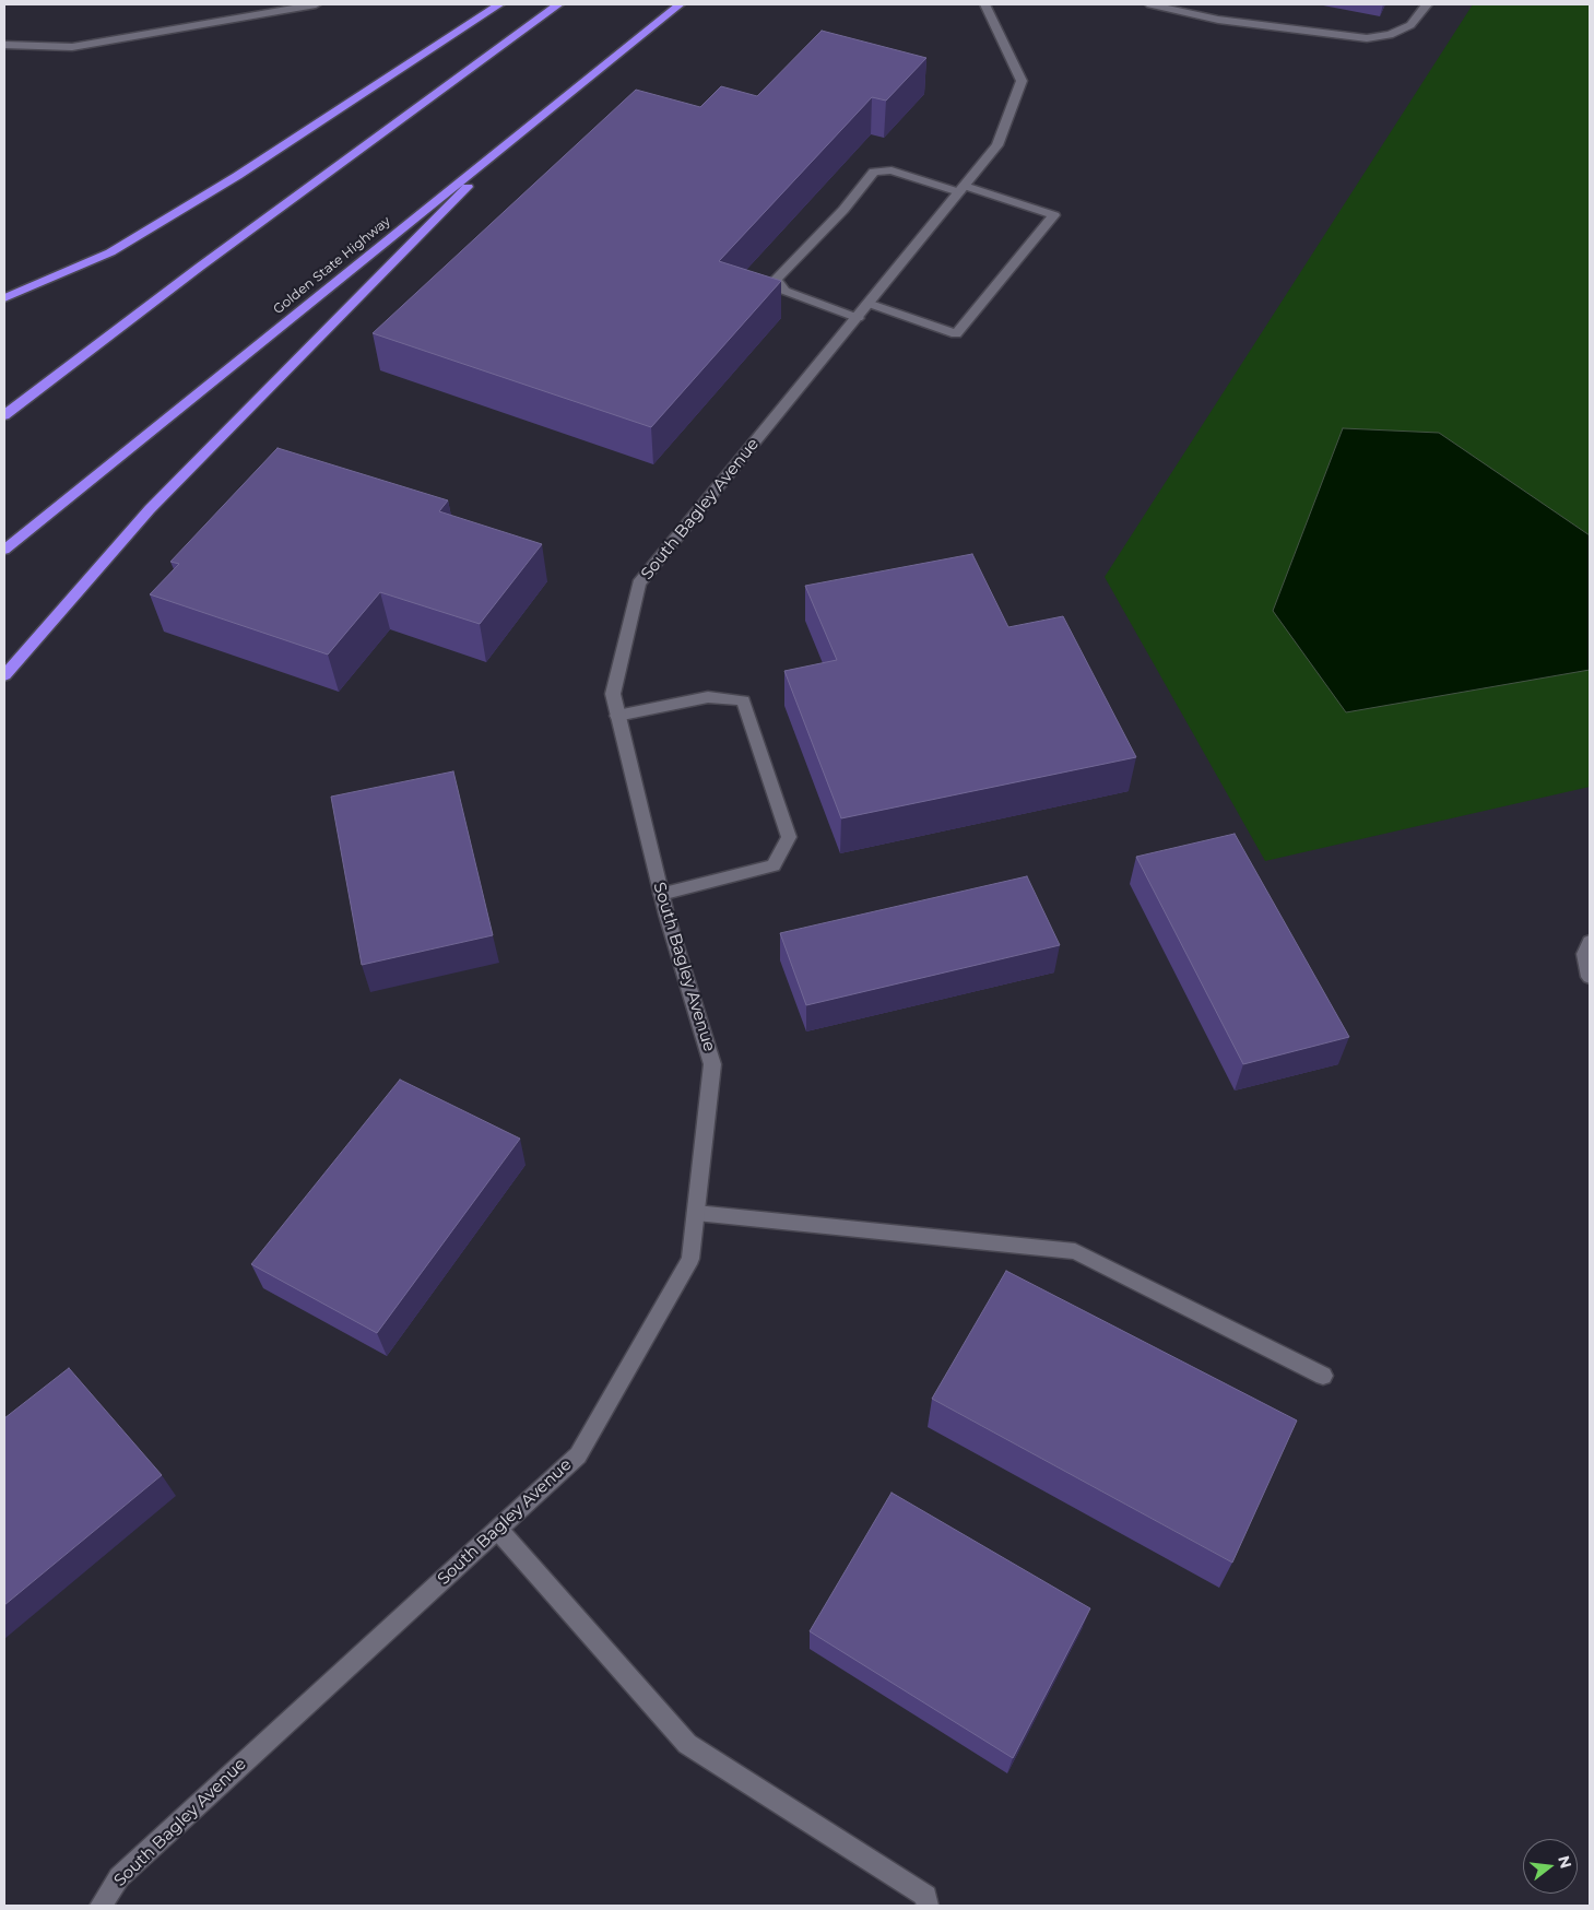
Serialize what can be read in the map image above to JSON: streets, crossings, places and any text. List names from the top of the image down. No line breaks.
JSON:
{"streets":{"highway":["Golden State Highway"],"street":["South Bagley Avenue"]},"north":"right"}
